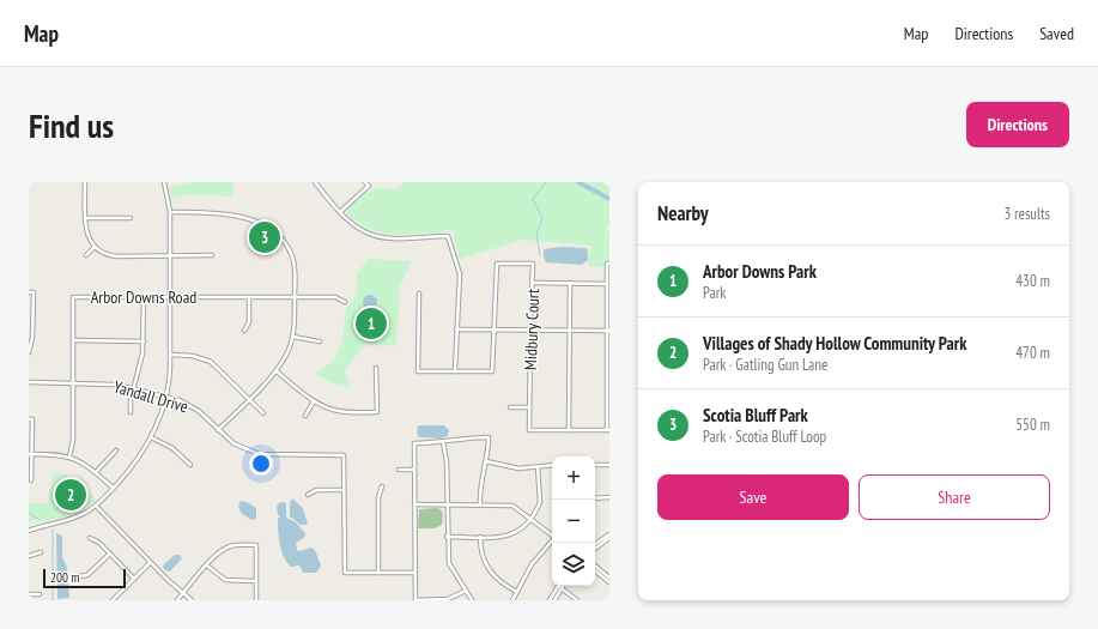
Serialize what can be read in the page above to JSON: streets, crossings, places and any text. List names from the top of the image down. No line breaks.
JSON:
{"streets":{"street":["Arbor Downs Road","Midbury Court","Yandall Drive"]},"crossings":[["Arbor Downs Road","Yandall Drive"]],"scale_bar":"200 m","page":{"header":"Map","nav":["Map","Directions","Saved"],"buttons":["Directions",["Save","Share"]],"title":"Find us","heading":["Nearby","3 results"],"pins":["3","1","2"],"list":[{"mark":"1","name":"Arbor Downs Park","note":"Park","value":"430 m"},{"mark":"2","name":"Villages of Shady Hollow Community Park","note":"Park · Gatling Gun Lane","value":"470 m"},{"mark":"3","name":"Scotia Bluff Park","note":"Park · Scotia Bluff Loop","value":"550 m"}],"map_buttons":["+","−"],"scale":"200 m"}}
